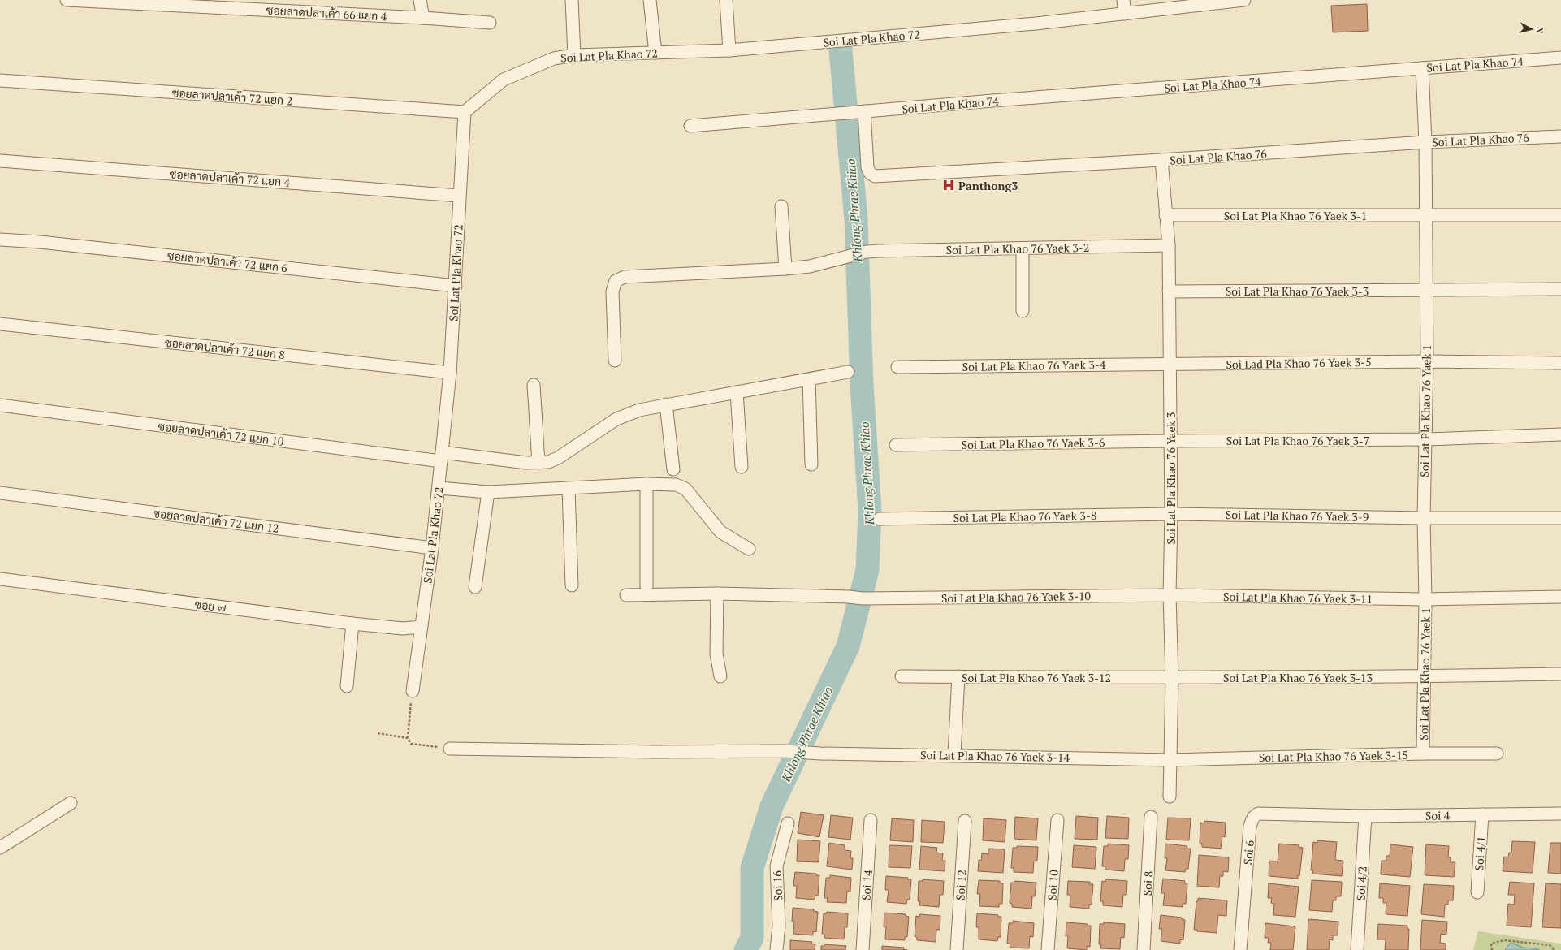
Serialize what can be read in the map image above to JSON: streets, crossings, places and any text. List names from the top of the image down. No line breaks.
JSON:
{"streets":{"street":["ซอยลาดปลาเค้า 66 แยก 4","Soi Lat Pla Khao 72","Soi Lat Pla Khao 74","ซอยลาดปลาเค้า 72 แยก 2","Soi Lat Pla Khao 76","ซอยลาดปลาเค้า 72 แยก 4","Soi Lat Pla Khao 76 Yaek 3-1","Soi Lat Pla Khao 76 Yaek 3-2","ซอยลาดปลาเค้า 72 แยก 6","Soi Lat Pla Khao 76 Yaek 3-3","ซอยลาดปลาเค้า 72 แยก 8","Soi Lad Pla Khao 76 Yaek 3-5","Soi Lat Pla Khao 76 Yaek 3-4","Soi Lat Pla Khao 76 Yaek 1","ซอยลาดปลาเค้า 72 แยก 10","Soi Lat Pla Khao 76 Yaek 3-7","Soi Lat Pla Khao 76 Yaek 3-6","Soi Lat Pla Khao 76 Yaek 3","Soi Lat Pla Khao 76 Yaek 3-9","Soi Lat Pla Khao 76 Yaek 3-8","ซอยลาดปลาเค้า 72 แยก 12","Soi Lat Pla Khao 76 Yaek 3-10","Soi Lat Pla Khao 76 Yaek 3-11","ซอย ๗","Soi Lat Pla Khao 76 Yaek 3-12","Soi Lat Pla Khao 76 Yaek 3-13","Soi Lat Pla Khao 76 Yaek 3-14","Soi Lat Pla Khao 76 Yaek 3-15","Soi 4","Soi 6","Soi 4/1","Soi 8","Soi 4/2","Soi 14","Soi 12","Soi 10","Soi 16"]},"crossings":[["Soi Lat Pla Khao 72","ซอยลาดปลาเค้า 72 แยก 2"],["Soi Lat Pla Khao 72","ซอยลาดปลาเค้า 72 แยก 4"],["Soi Lat Pla Khao 72","ซอยลาดปลาเค้า 72 แยก 6"],["Soi Lat Pla Khao 72","ซอยลาดปลาเค้า 72 แยก 8"],["Soi Lat Pla Khao 72","ซอยลาดปลาเค้า 72 แยก 10"],["Soi Lat Pla Khao 72","ซอยลาดปลาเค้า 72 แยก 12"],["Soi Lat Pla Khao 72","ซอย ๗"],["Soi Lat Pla Khao 74","Soi Lat Pla Khao 76"],["Soi Lat Pla Khao 74","Soi Lat Pla Khao 76 Yaek 1"],["Soi Lat Pla Khao 76","Soi Lat Pla Khao 76 Yaek 1"],["Soi Lat Pla Khao 76","Soi Lat Pla Khao 76 Yaek 3"],["Soi Lat Pla Khao 76 Yaek 3-1","Soi Lat Pla Khao 76 Yaek 1"],["Soi Lat Pla Khao 76 Yaek 3-1","Soi Lat Pla Khao 76 Yaek 3"],["Soi Lat Pla Khao 76 Yaek 3-2","Soi Lat Pla Khao 76 Yaek 3"],["Soi Lat Pla Khao 76 Yaek 3-3","Soi Lat Pla Khao 76 Yaek 1"],["Soi Lat Pla Khao 76 Yaek 3-3","Soi Lat Pla Khao 76 Yaek 3"],["Soi Lad Pla Khao 76 Yaek 3-5","Soi Lat Pla Khao 76 Yaek 3-4"],["Soi Lad Pla Khao 76 Yaek 3-5","Soi Lat Pla Khao 76 Yaek 1"],["Soi Lad Pla Khao 76 Yaek 3-5","Soi Lat Pla Khao 76 Yaek 3"],["Soi Lat Pla Khao 76 Yaek 3-4","Soi Lat Pla Khao 76 Yaek 3"],["Soi Lat Pla Khao 76 Yaek 1","Soi Lat Pla Khao 76 Yaek 3-7"],["Soi Lat Pla Khao 76 Yaek 1","Soi Lat Pla Khao 76 Yaek 3-9"],["Soi Lat Pla Khao 76 Yaek 1","Soi Lat Pla Khao 76 Yaek 3-11"],["Soi Lat Pla Khao 76 Yaek 1","Soi Lat Pla Khao 76 Yaek 3-13"],["Soi Lat Pla Khao 76 Yaek 1","Soi Lat Pla Khao 76 Yaek 3-15"],["Soi Lat Pla Khao 76 Yaek 3-7","Soi Lat Pla Khao 76 Yaek 3-6"],["Soi Lat Pla Khao 76 Yaek 3-7","Soi Lat Pla Khao 76 Yaek 3"],["Soi Lat Pla Khao 76 Yaek 3-6","Soi Lat Pla Khao 76 Yaek 3"],["Soi Lat Pla Khao 76 Yaek 3","Soi Lat Pla Khao 76 Yaek 3-9"],["Soi Lat Pla Khao 76 Yaek 3","Soi Lat Pla Khao 76 Yaek 3-8"],["Soi Lat Pla Khao 76 Yaek 3","Soi Lat Pla Khao 76 Yaek 3-10"],["Soi Lat Pla Khao 76 Yaek 3","Soi Lat Pla Khao 76 Yaek 3-11"],["Soi Lat Pla Khao 76 Yaek 3","Soi Lat Pla Khao 76 Yaek 3-12"],["Soi Lat Pla Khao 76 Yaek 3","Soi Lat Pla Khao 76 Yaek 3-13"],["Soi Lat Pla Khao 76 Yaek 3","Soi Lat Pla Khao 76 Yaek 3-14"],["Soi Lat Pla Khao 76 Yaek 3","Soi Lat Pla Khao 76 Yaek 3-15"],["Soi Lat Pla Khao 76 Yaek 3-9","Soi Lat Pla Khao 76 Yaek 3-8"],["Soi Lat Pla Khao 76 Yaek 3-10","Soi Lat Pla Khao 76 Yaek 3-11"],["Soi Lat Pla Khao 76 Yaek 3-12","Soi Lat Pla Khao 76 Yaek 3-13"],["Soi Lat Pla Khao 76 Yaek 3-14","Soi Lat Pla Khao 76 Yaek 3-15"],["Soi 4","Soi 6"],["Soi 4","Soi 4/1"],["Soi 4","Soi 4/2"]],"water":["Khlong Phrae Khiao"],"places":{"hospital":["Panthong3"]},"north":"right"}
